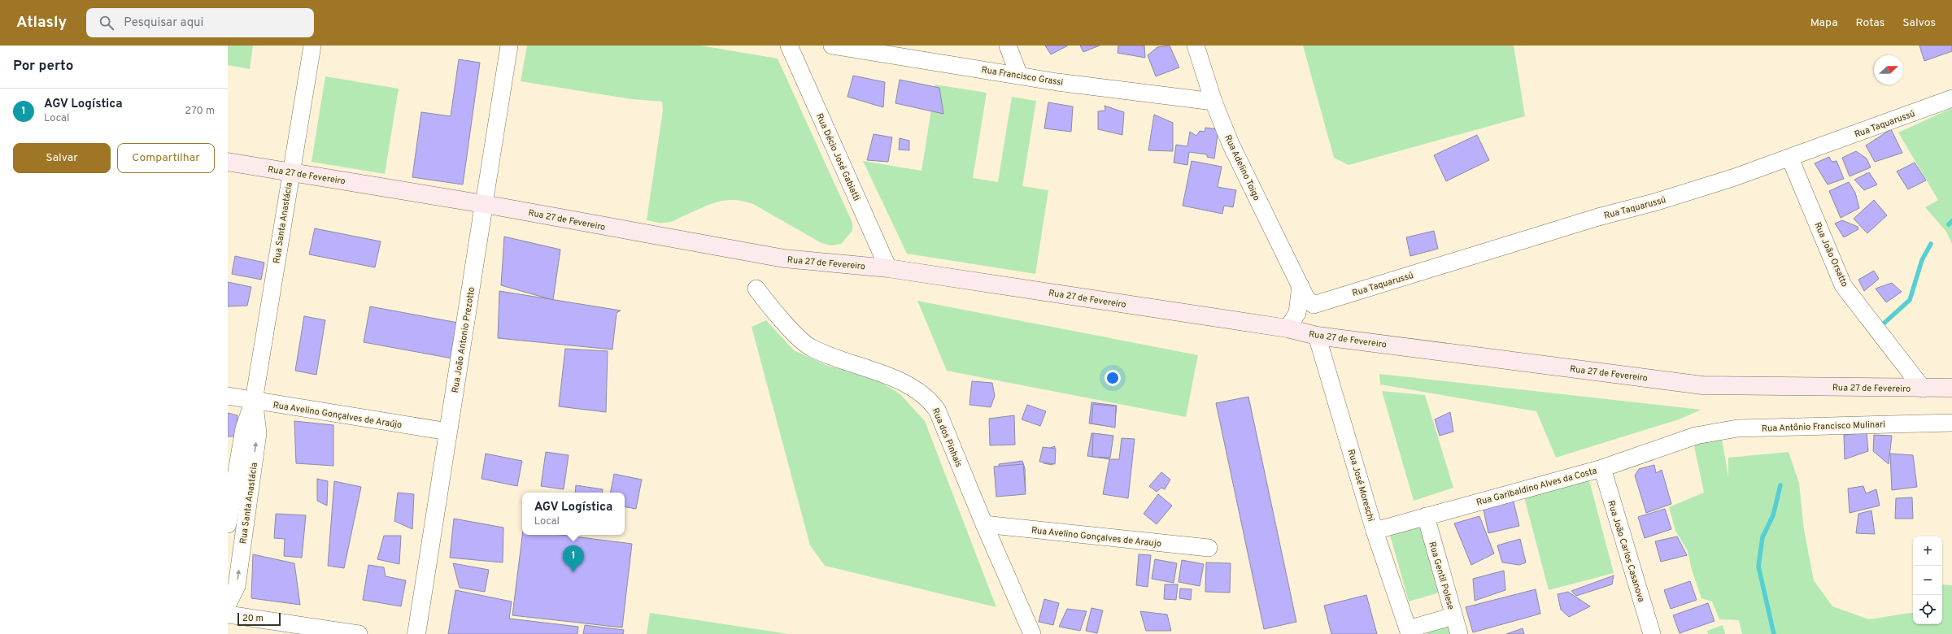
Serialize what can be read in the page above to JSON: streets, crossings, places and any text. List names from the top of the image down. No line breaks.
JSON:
{"streets":{"main road":["Rua 27 de Fevereiro"],"street":["Rua Francisco Grassi","Rua Taquarussú","Rua Décio José Gabiatti","Rua Adelino Toigo","Rua Santa Anastácia","Rua João Orsatto","Rua João Antonio Prezotto","Rua Avelino Gonçalves de Araújo","Rua Antônio Francisco Mulinari","Rua dos Pinhais","Rua José Moreschi","Rua Garibaldino Alves da Costa","Rua Avelino Gonçalves de Araujo","Rua João Carlos Casanova","Rua Gentil Polese"]},"crossings":[["Rua Francisco Grassi","Rua Adelino Toigo"],["Rua Taquarussú","Rua Adelino Toigo"],["Rua Taquarussú","Rua João Orsatto"],["Rua Décio José Gabiatti","Rua 27 de Fevereiro"],["Rua 27 de Fevereiro","Rua Santa Anastácia"],["Rua 27 de Fevereiro","Rua João Orsatto"],["Rua 27 de Fevereiro","Rua João Antonio Prezotto"],["Rua 27 de Fevereiro","Rua José Moreschi"],["Rua Santa Anastácia","Rua Avelino Gonçalves de Araújo"],["Rua João Antonio Prezotto","Rua Avelino Gonçalves de Araújo"],["Rua Antônio Francisco Mulinari","Rua Garibaldino Alves da Costa"],["Rua dos Pinhais","Rua Avelino Gonçalves de Araujo"],["Rua José Moreschi","Rua Garibaldino Alves da Costa"],["Rua Garibaldino Alves da Costa","Rua João Carlos Casanova"],["Rua Garibaldino Alves da Costa","Rua Gentil Polese"]],"scale_bar":"20 m","north":"right","page":{"header":"Atlasly","search":"Pesquisar aqui","nav":["Mapa","Rotas","Salvos"],"heading":"Por perto","list":[{"mark":"1","name":"AGV Logística","note":"Local","value":"270 m"}],"buttons":["Salvar","Compartilhar"],"popup":["AGV Logística","Local"],"map_buttons":["+","−"],"pins":"1","scale":"20 m"}}
